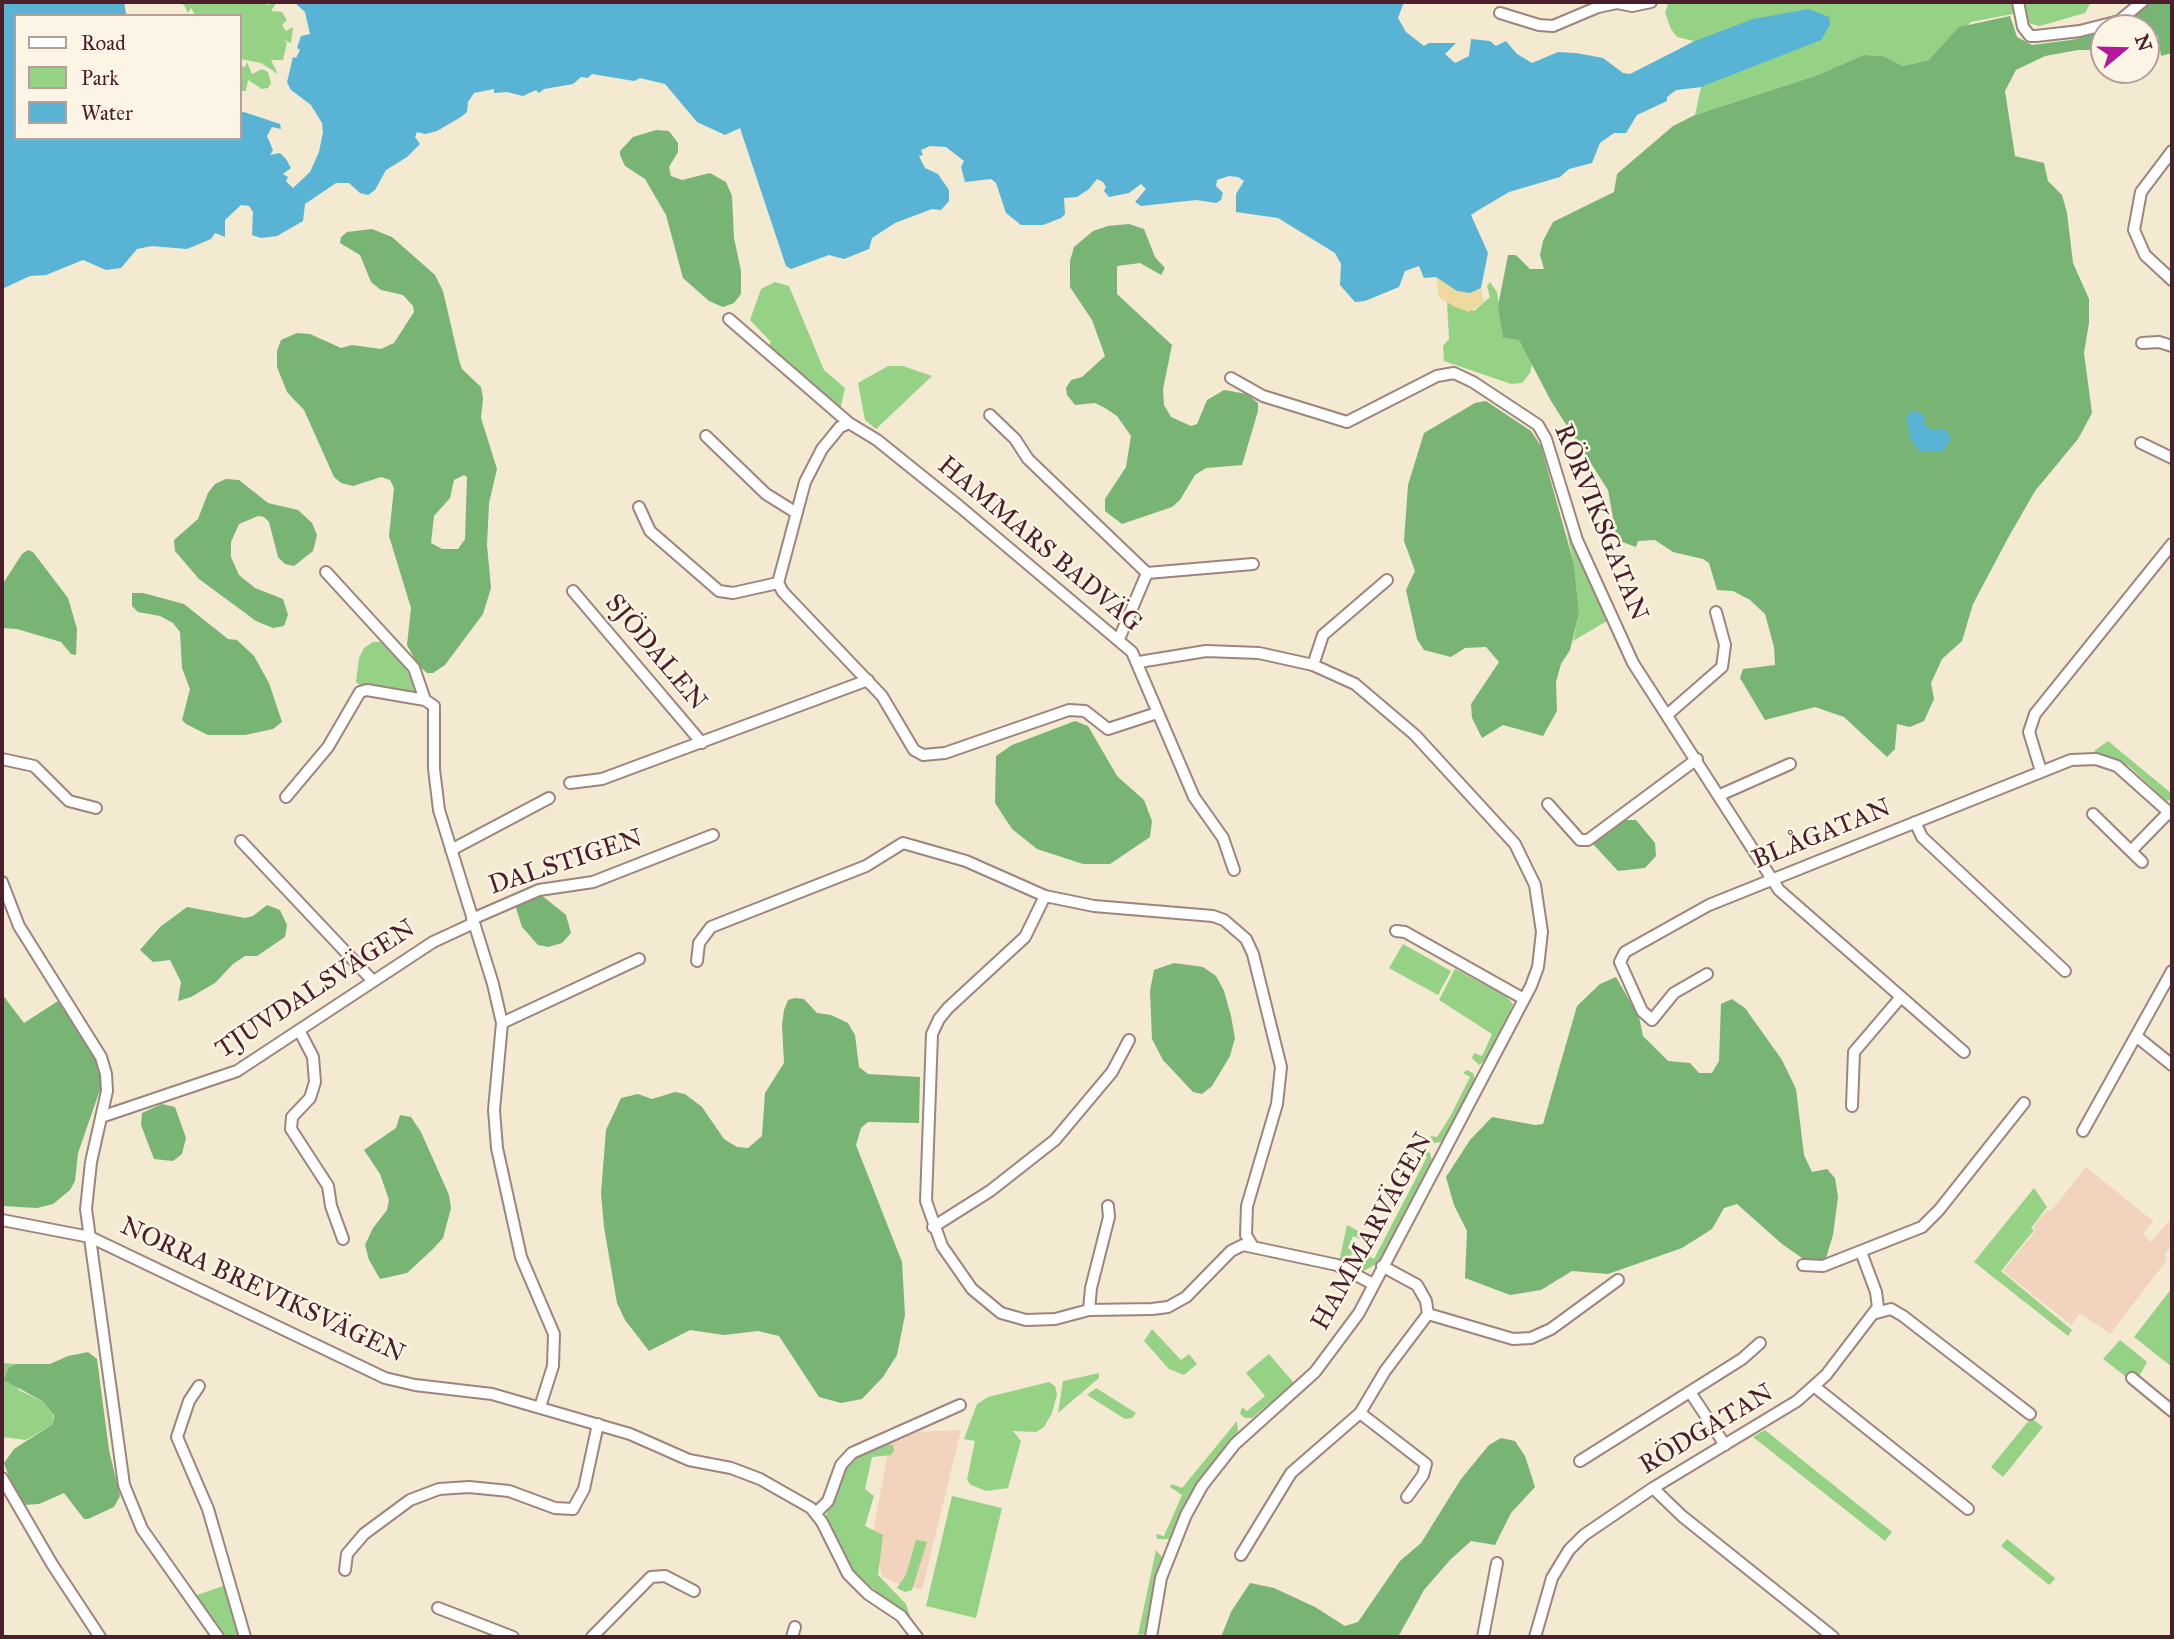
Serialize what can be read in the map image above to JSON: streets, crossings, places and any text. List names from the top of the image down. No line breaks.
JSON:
{"streets":{"street":["RÖRVIKSGATAN","HAMMARS BADVÄG","SJÖDALEN","BLÅGATAN","DALSTIGEN","TJUVDALSVÄGEN","HAMMARVÄGEN","NORRA BREVIKSVÄGEN","RÖDGATAN"]},"crossings":[["RÖRVIKSGATAN","BLÅGATAN"],["HAMMARS BADVÄG","HAMMARVÄGEN"],["DALSTIGEN","TJUVDALSVÄGEN"]],"legend":["Road","Park","Water"],"north":"right"}
